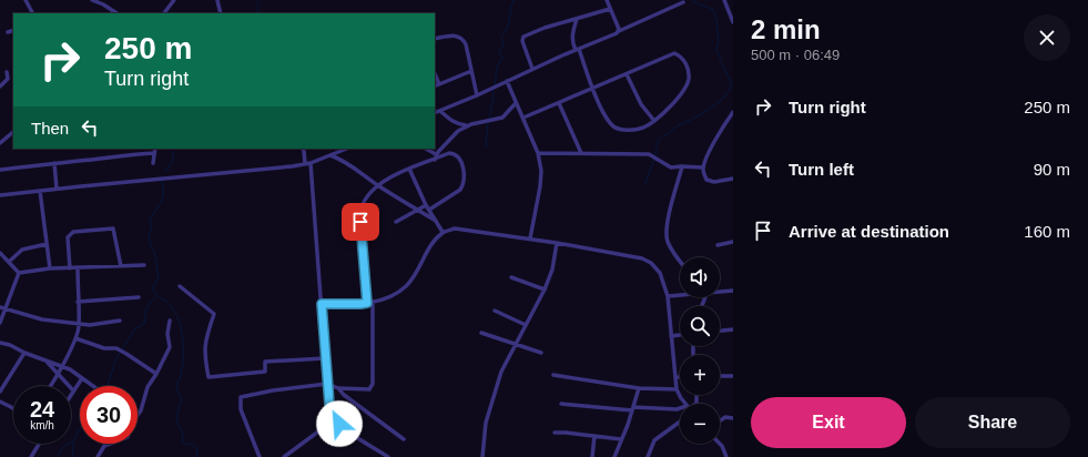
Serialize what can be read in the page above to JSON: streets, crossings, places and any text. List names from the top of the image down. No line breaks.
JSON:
{"page":{"heading":["2 min","500 m · 06:49"],"turn":["250 m","Turn right"],"list":[{"name":"Turn right","value":"250 m"},{"name":"Turn left","value":"90 m"},{"name":"Arrive at destination","value":"160 m"}],"then":"Then","map_buttons":["+","−"],"speed":"24 km/h","limit":"30","buttons":["Exit","Share"]}}
